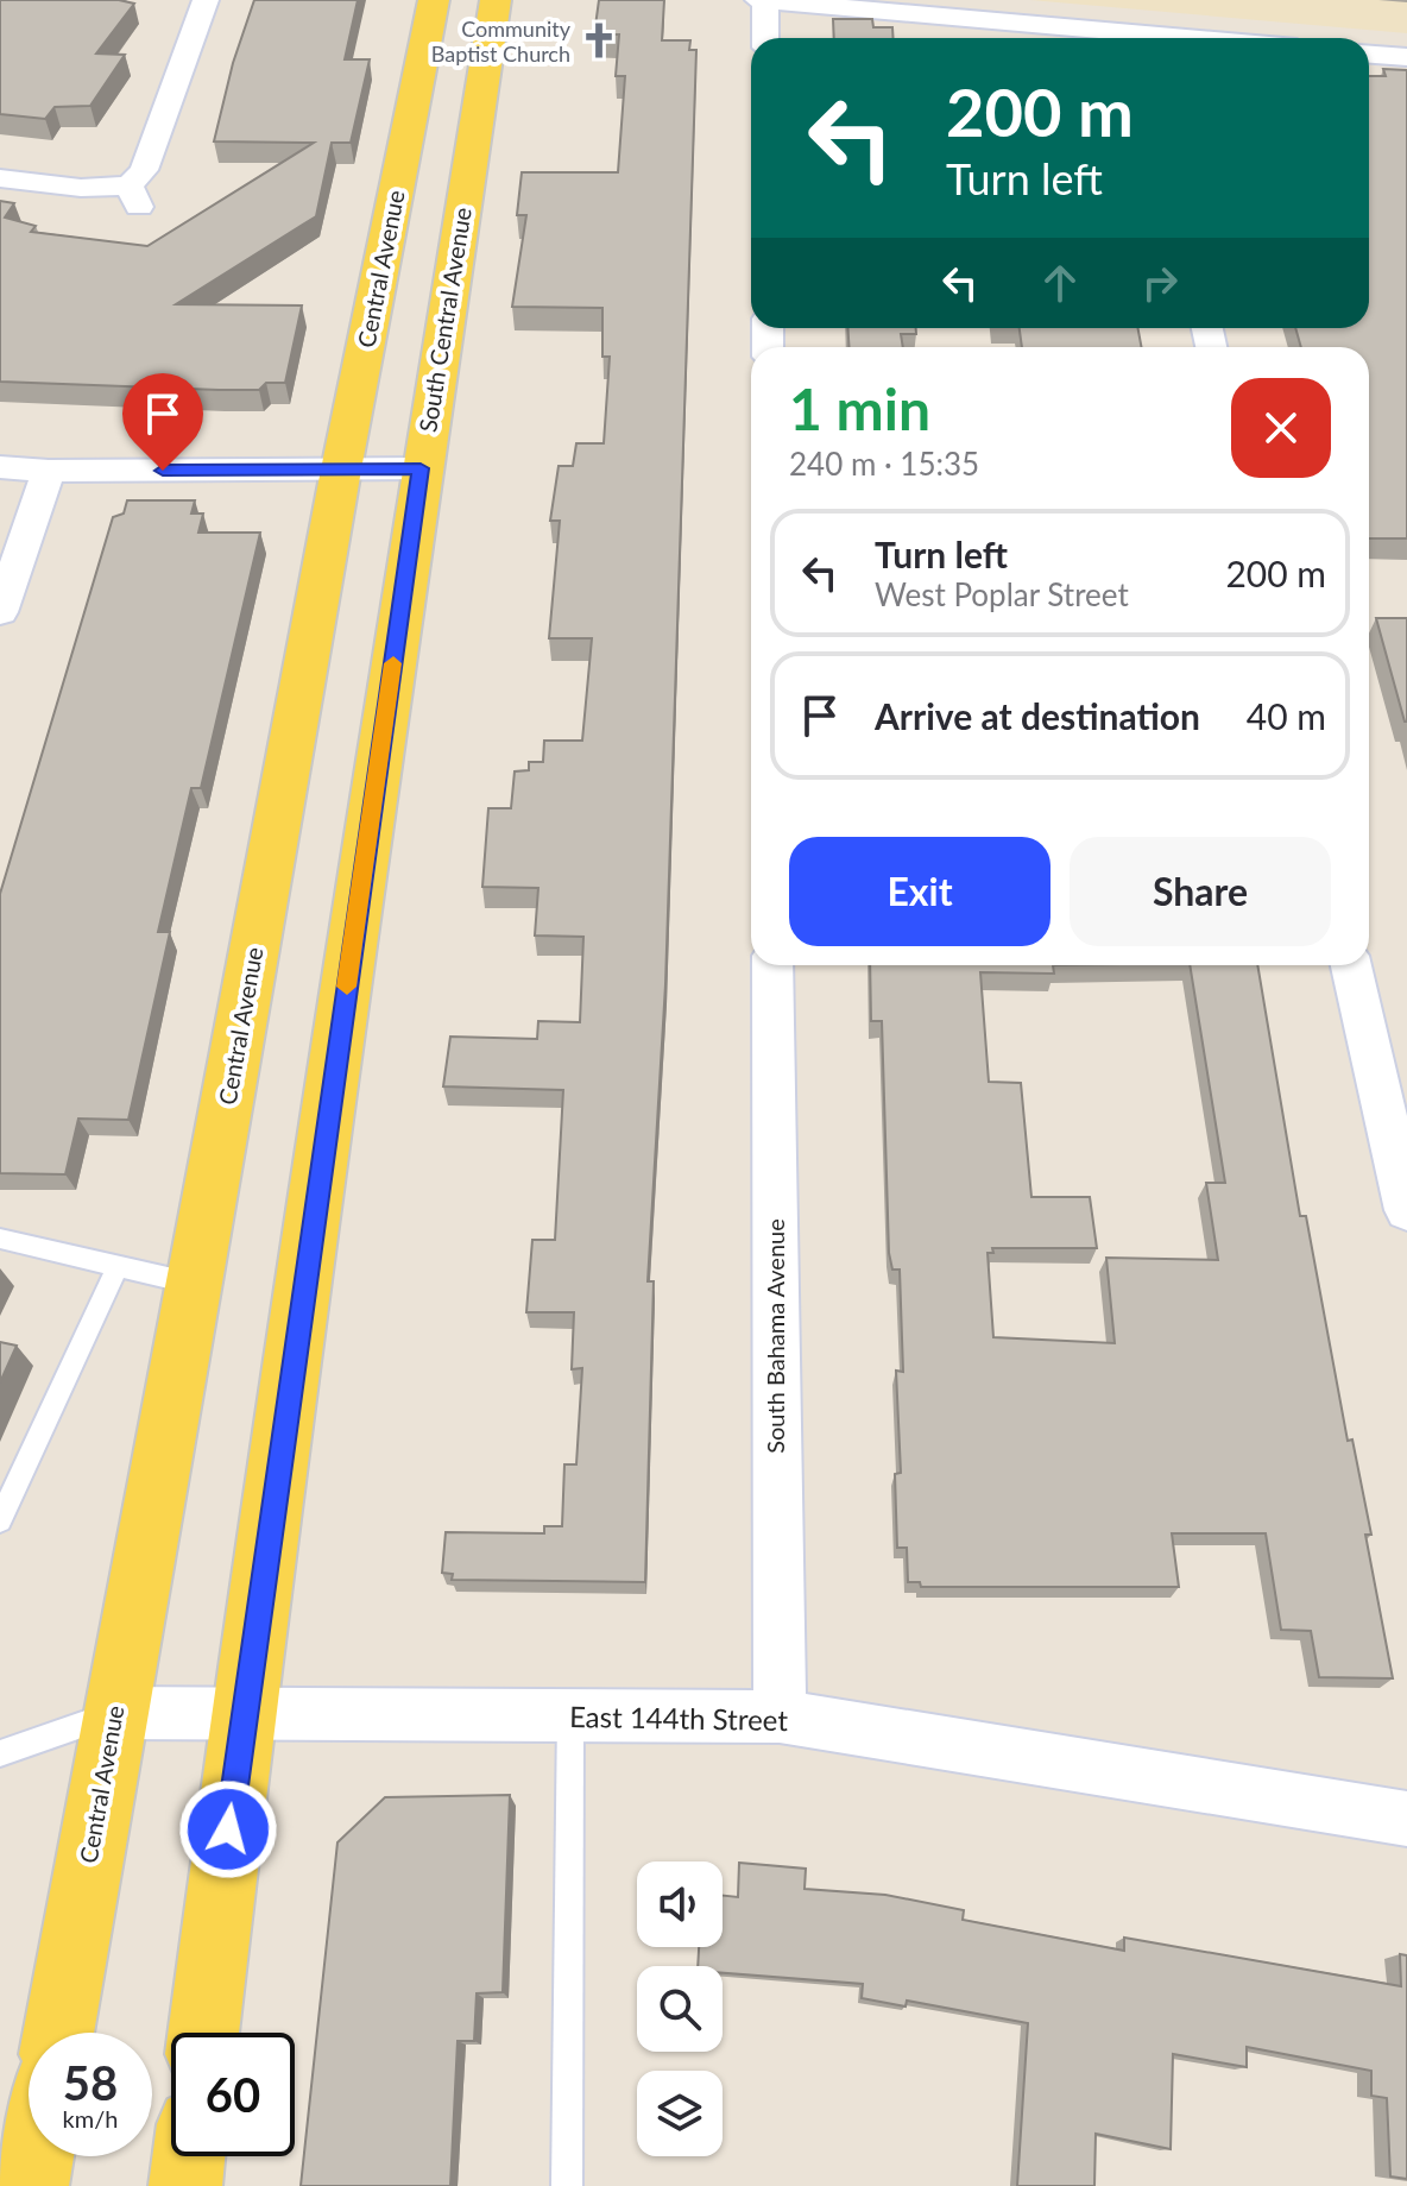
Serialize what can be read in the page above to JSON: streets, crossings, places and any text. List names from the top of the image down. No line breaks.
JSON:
{"streets":{"main road":["Central Avenue","South Central Avenue"],"street":["South Bahama Avenue","East 144th Street"]},"crossings":[["Central Avenue","East 144th Street"],["South Central Avenue","East 144th Street"],["South Bahama Avenue","East 144th Street"]],"places":{"church":["Community Baptist Church"]},"page":{"turn":["200 m","Turn left"],"heading":["1 min","240 m · 15:35"],"list":[{"name":"Turn left","note":"West Poplar Street","value":"200 m"},{"name":"Arrive at destination","value":"40 m"}],"buttons":["Exit","Share"],"speed":"58 km/h","limit":"60"}}
